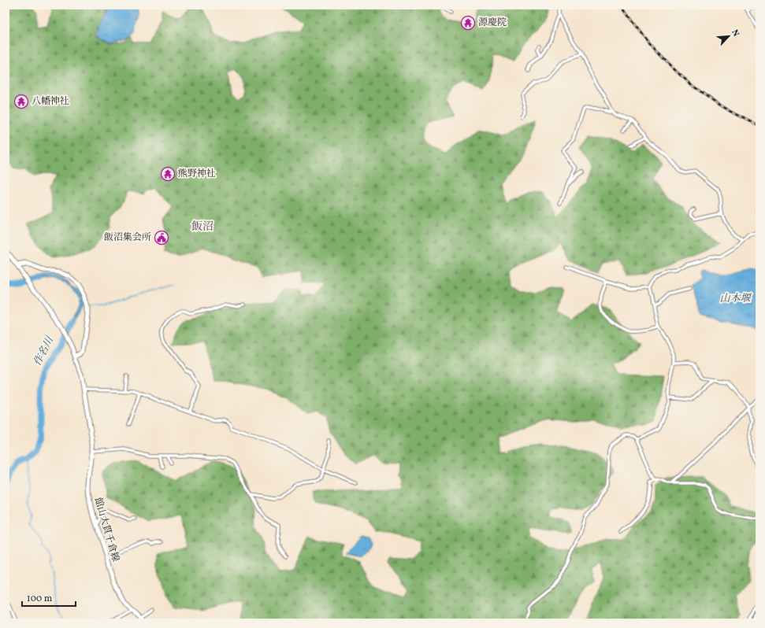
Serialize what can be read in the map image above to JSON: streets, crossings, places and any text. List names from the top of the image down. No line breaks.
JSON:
{"streets":{"main road":["館山大貫千倉線"]},"districts":["飯沼"],"water":["山本堰","作名川"],"places":{"temple":["源慶院","八幡神社","熊野神社"],"public building":["飯沼集会所"]},"scale_bar":"100 m","north":"top right"}
